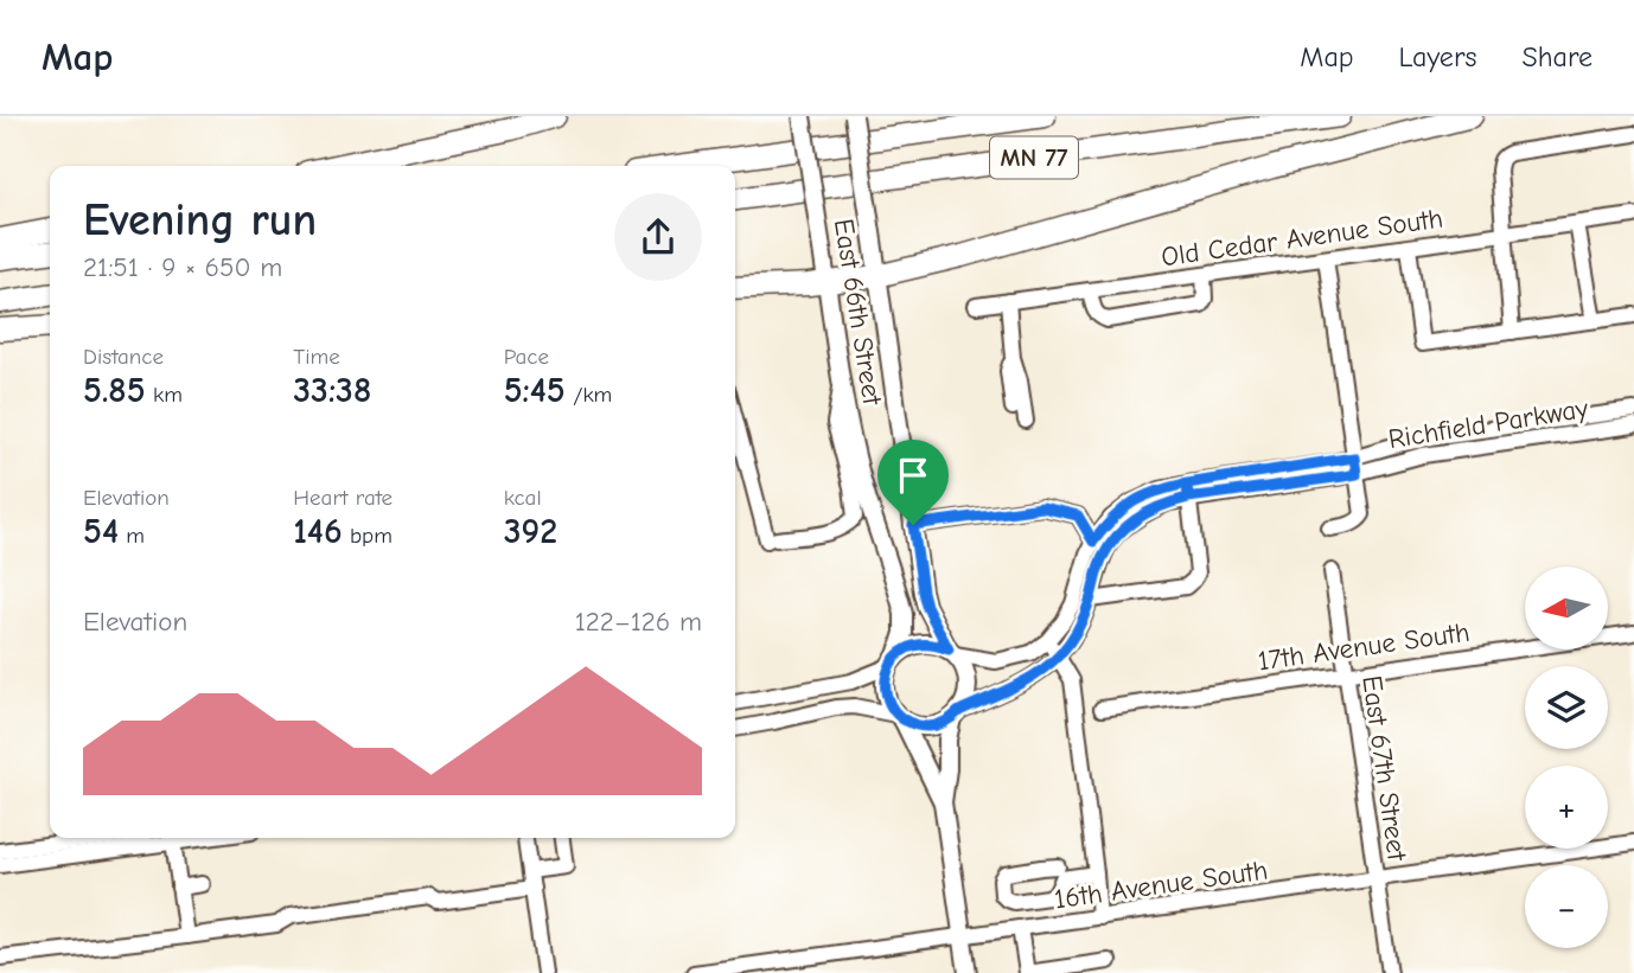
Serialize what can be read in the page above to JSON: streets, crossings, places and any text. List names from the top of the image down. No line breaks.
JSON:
{"streets":{"highway":["MN 77"],"main road":["East 66th Street"],"street":["Old Cedar Avenue South","Richfield Parkway","17th Avenue South","East 67th Street","16th Avenue South"]},"crossings":[["East 66th Street","Richfield Parkway"],["17th Avenue South","East 67th Street"],["East 67th Street","16th Avenue South"]],"north":"left","page":{"header":"Map","nav":["Map","Layers","Share"],"heading":["Evening run","21:51 · 9 × 650 m"],"stats":[["Distance","5.85 km"],["Time","33:38"],["Pace","5:45 /km"],["Elevation","54 m"],["Heart rate","146 bpm"],["kcal","392"]],"map_buttons":["+","−"],"chart":["Elevation","122–126 m"]}}
